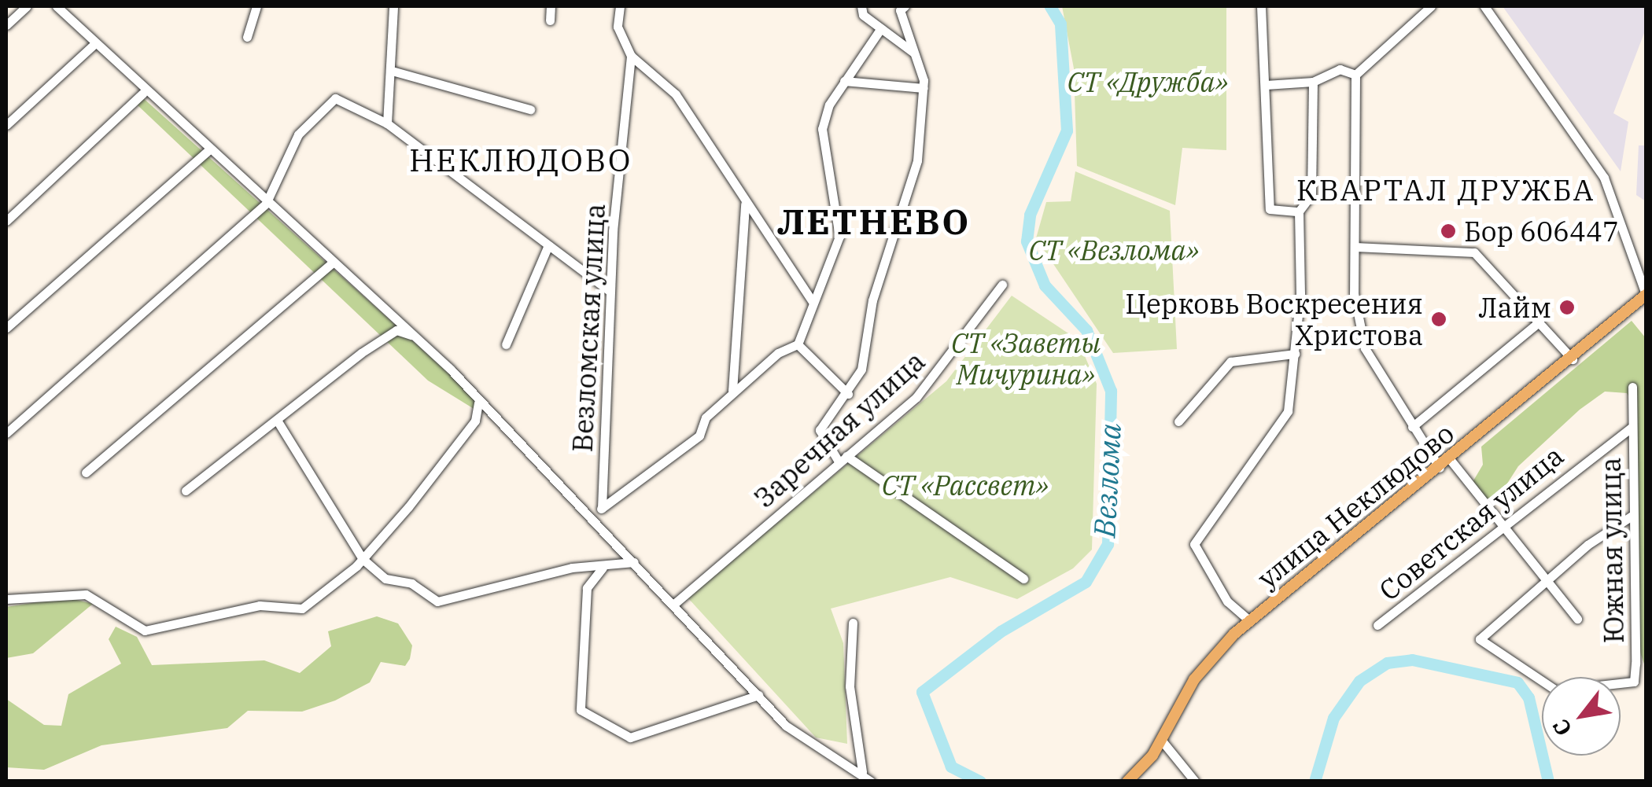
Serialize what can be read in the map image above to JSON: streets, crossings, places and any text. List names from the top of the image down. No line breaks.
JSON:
{"streets":{"main road":["улица Неклюдово"],"street":["Везломская улица","Заречная улица","Советская улица","Южная улица"]},"crossings":[["Советская улица","Южная улица"]],"districts":["НЕКЛЮДОВО","КВАРТАЛ ДРУЖБА","ЛЕТНЕВО"],"water":["Везлома"],"parks":["СТ «Дружба»","СТ «Везлома»","СТ «Заветы Мичурина»","СТ «Рассвет»"],"places":["Бор 606447","Лайм","Церковь Воскресения Христова"],"north":"bottom left"}
